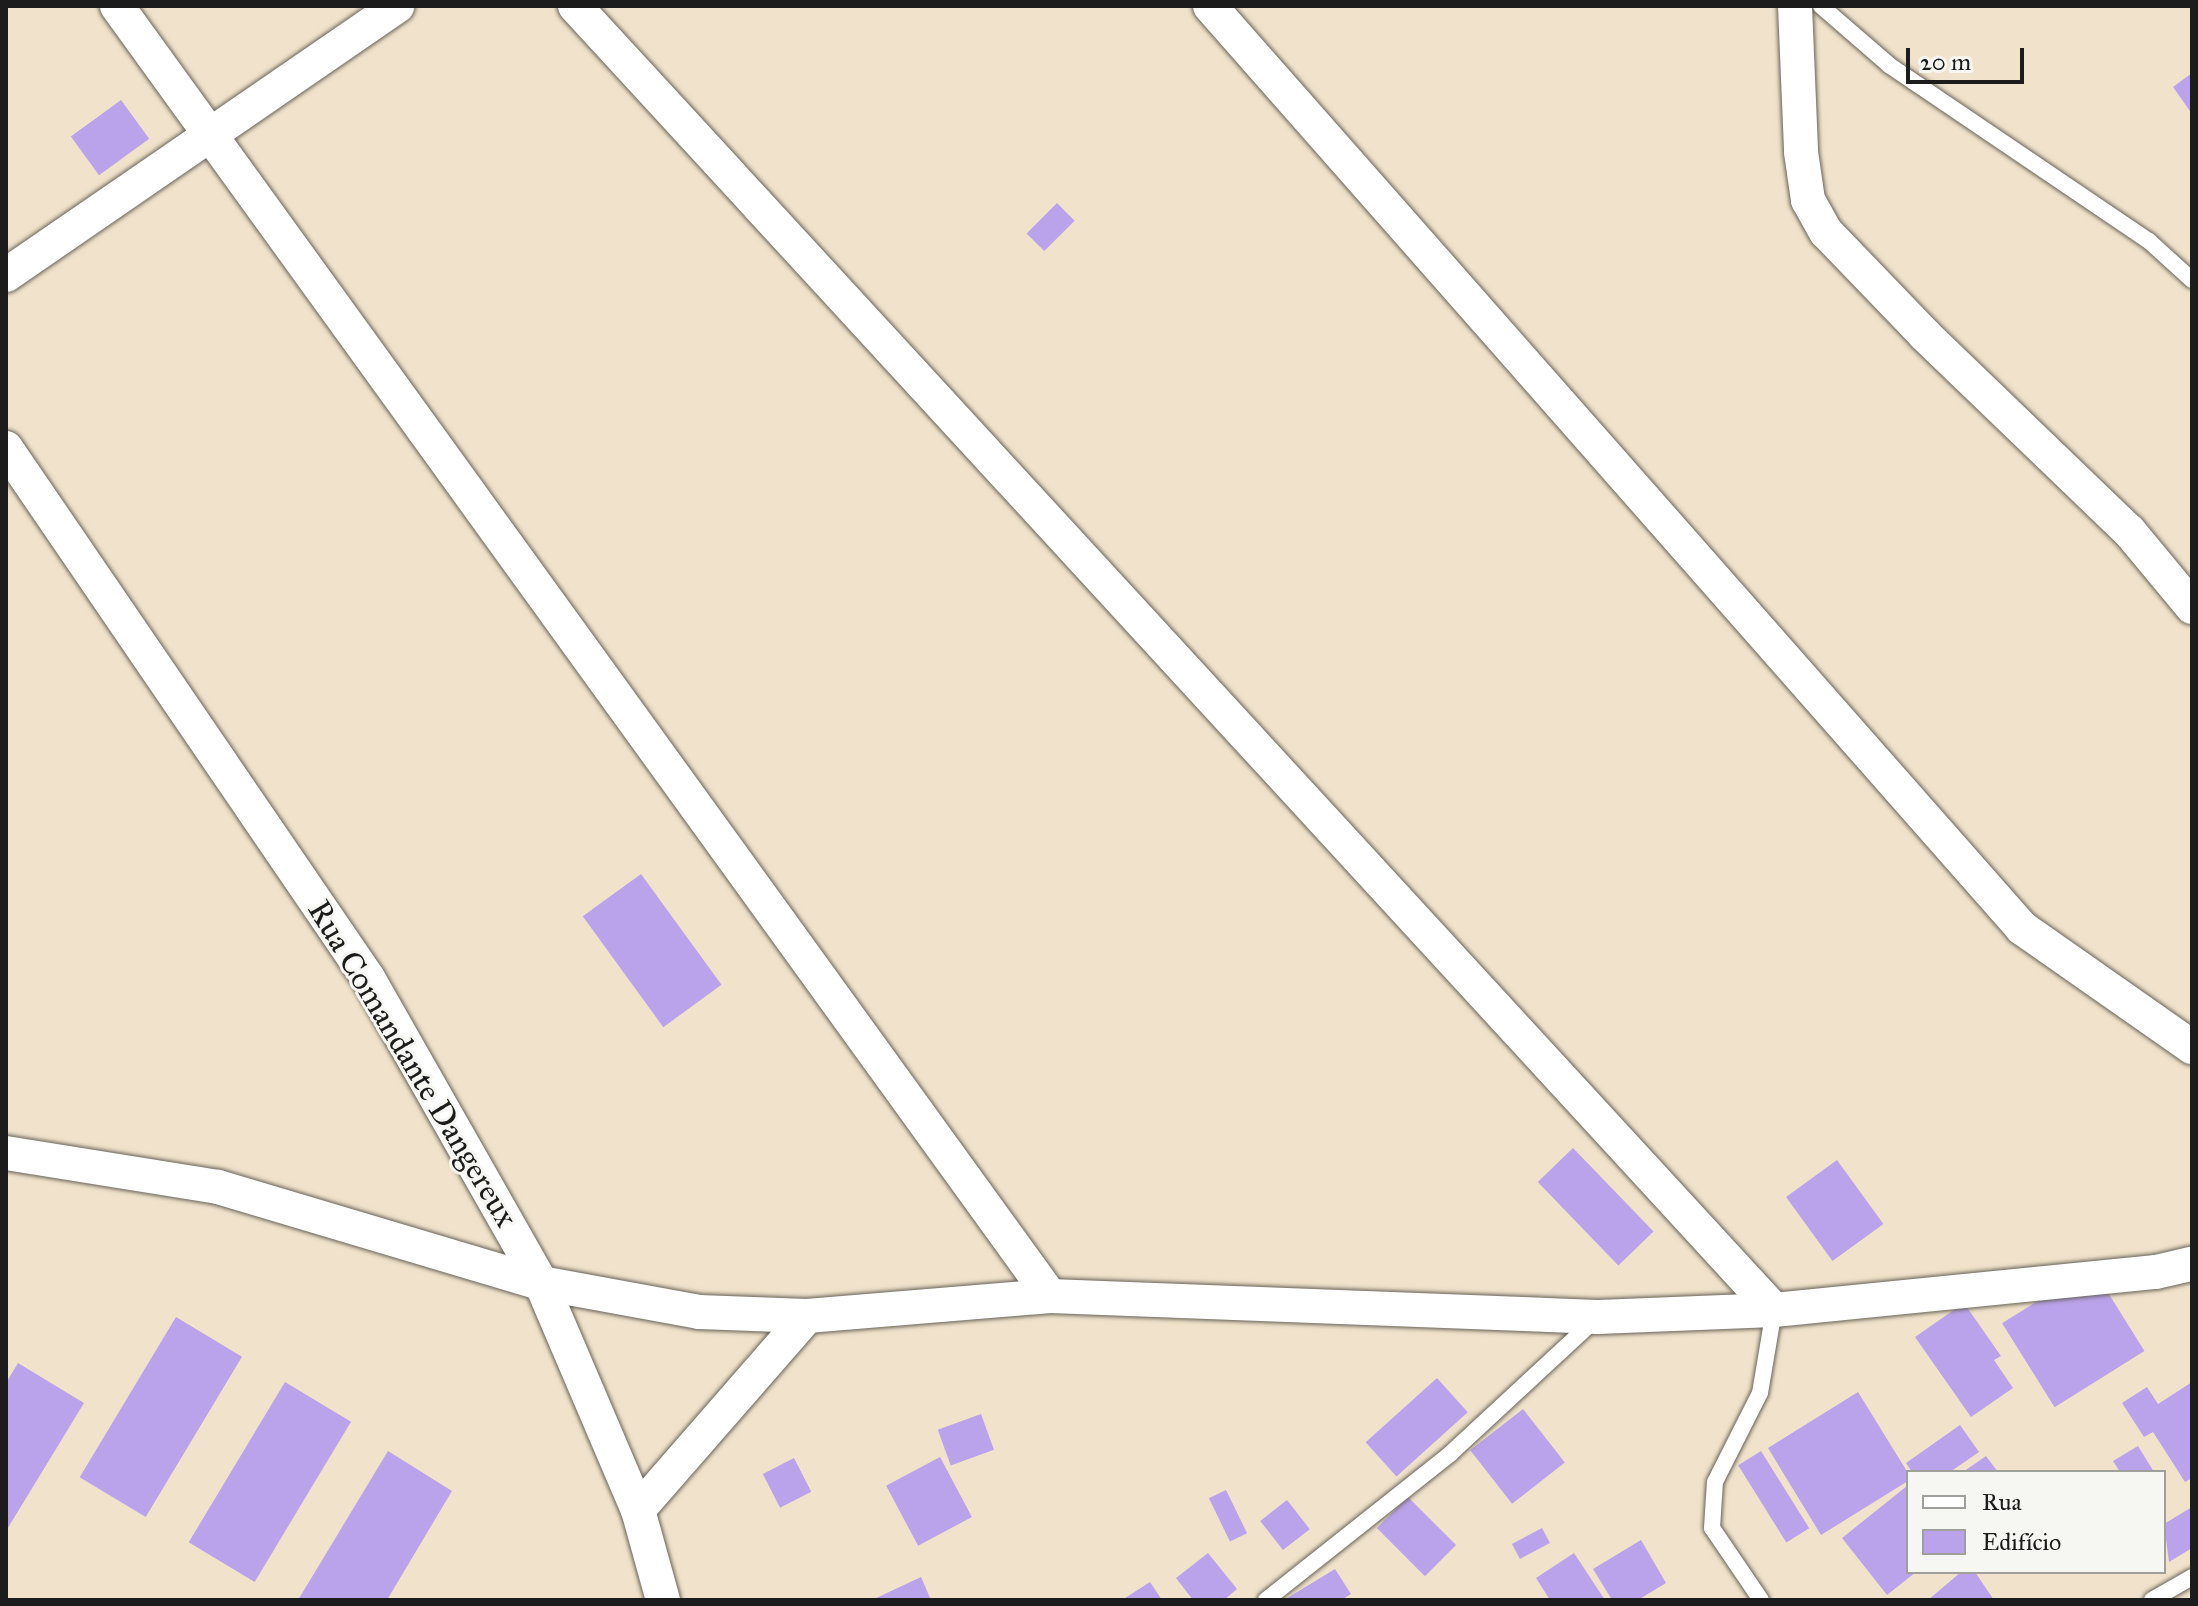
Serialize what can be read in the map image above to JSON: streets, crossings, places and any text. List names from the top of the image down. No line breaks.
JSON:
{"streets":{"street":["Rua Comandante Dangereux"]},"legend":["Rua","Edifício"],"scale_bar":"20 m"}
